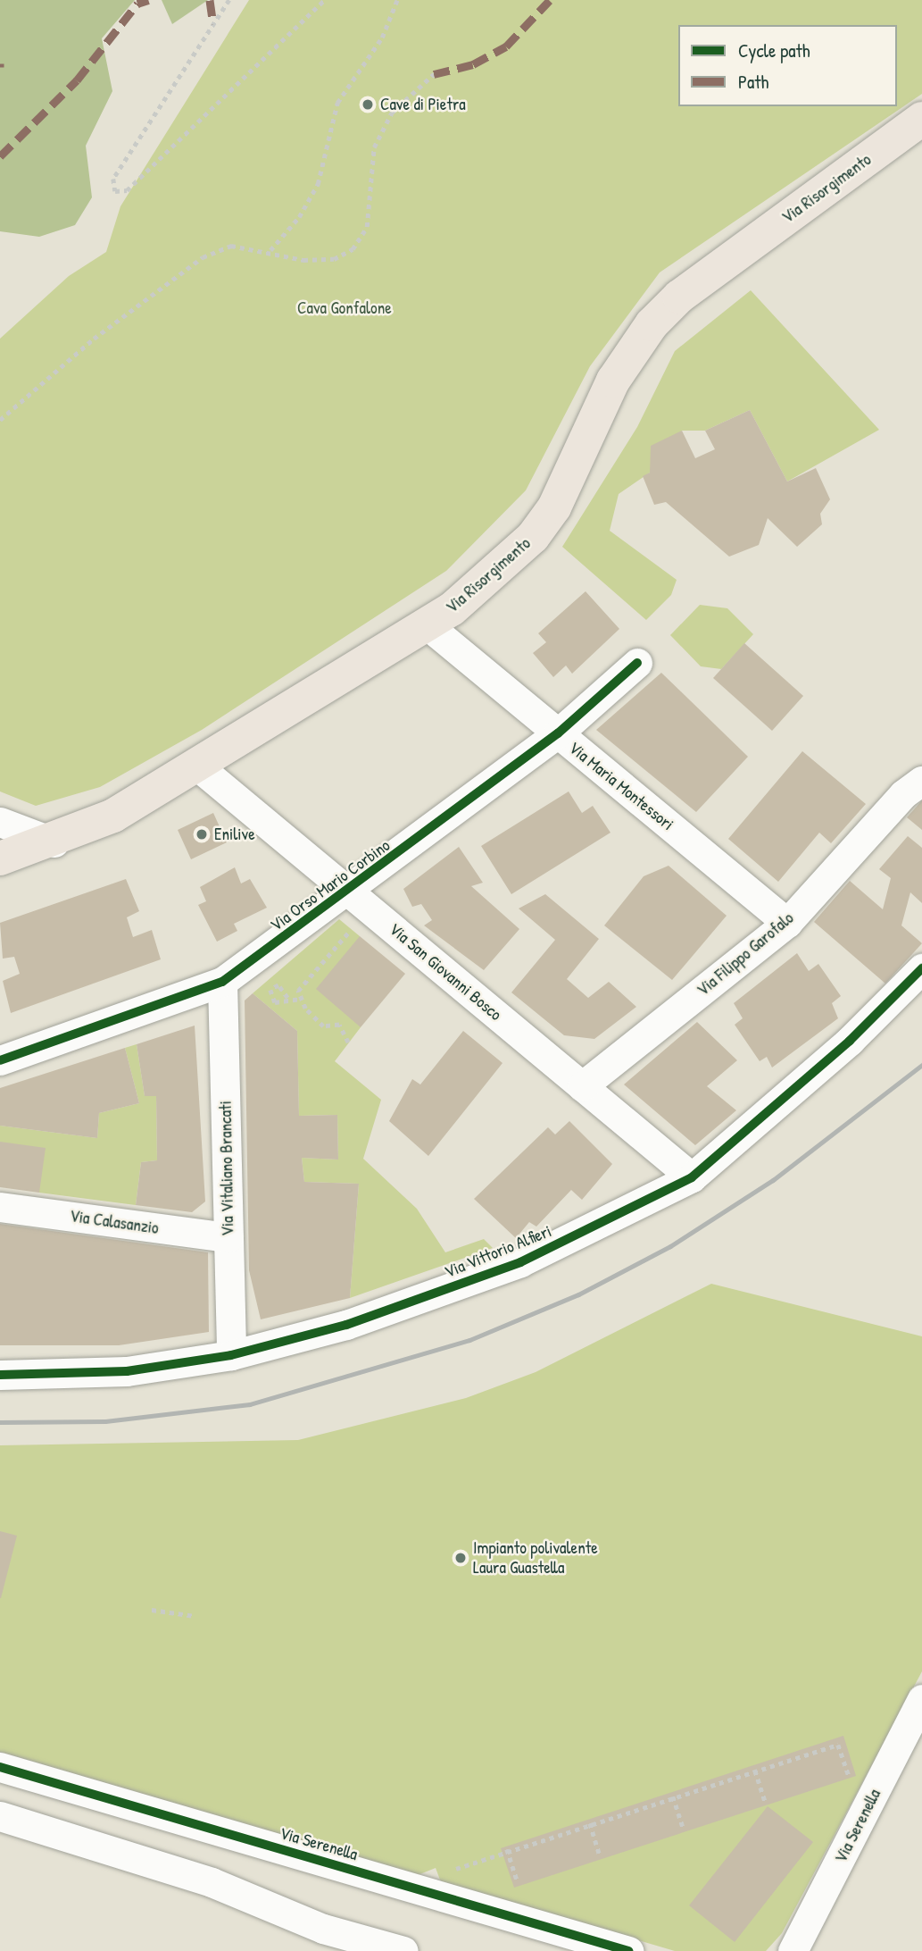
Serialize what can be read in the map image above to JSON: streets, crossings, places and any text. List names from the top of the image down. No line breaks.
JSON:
{"streets":{"main road":["Via Risorgimento"],"street":["Via Maria Montessori","Via Orso Mario Corbino","Via Filippo Garofalo","Via San Giovanni Bosco","Via Vitaliano Brancati","Via Calasanzio","Via Vittorio Alfieri","Via Serenella"]},"crossings":[["Via Risorgimento","Via Maria Montessori"],["Via Risorgimento","Via San Giovanni Bosco"],["Via Maria Montessori","Via Orso Mario Corbino"],["Via Maria Montessori","Via Filippo Garofalo"],["Via Orso Mario Corbino","Via San Giovanni Bosco"],["Via Orso Mario Corbino","Via Vitaliano Brancati"],["Via Filippo Garofalo","Via San Giovanni Bosco"],["Via San Giovanni Bosco","Via Vittorio Alfieri"],["Via Vitaliano Brancati","Via Calasanzio"],["Via Vitaliano Brancati","Via Vittorio Alfieri"]],"parks":["Cava Gonfalone"],"places":["Cave di Pietra","Enilive","Impianto polivalente Laura Guastella"],"legend":["Cycle path","Path"]}
